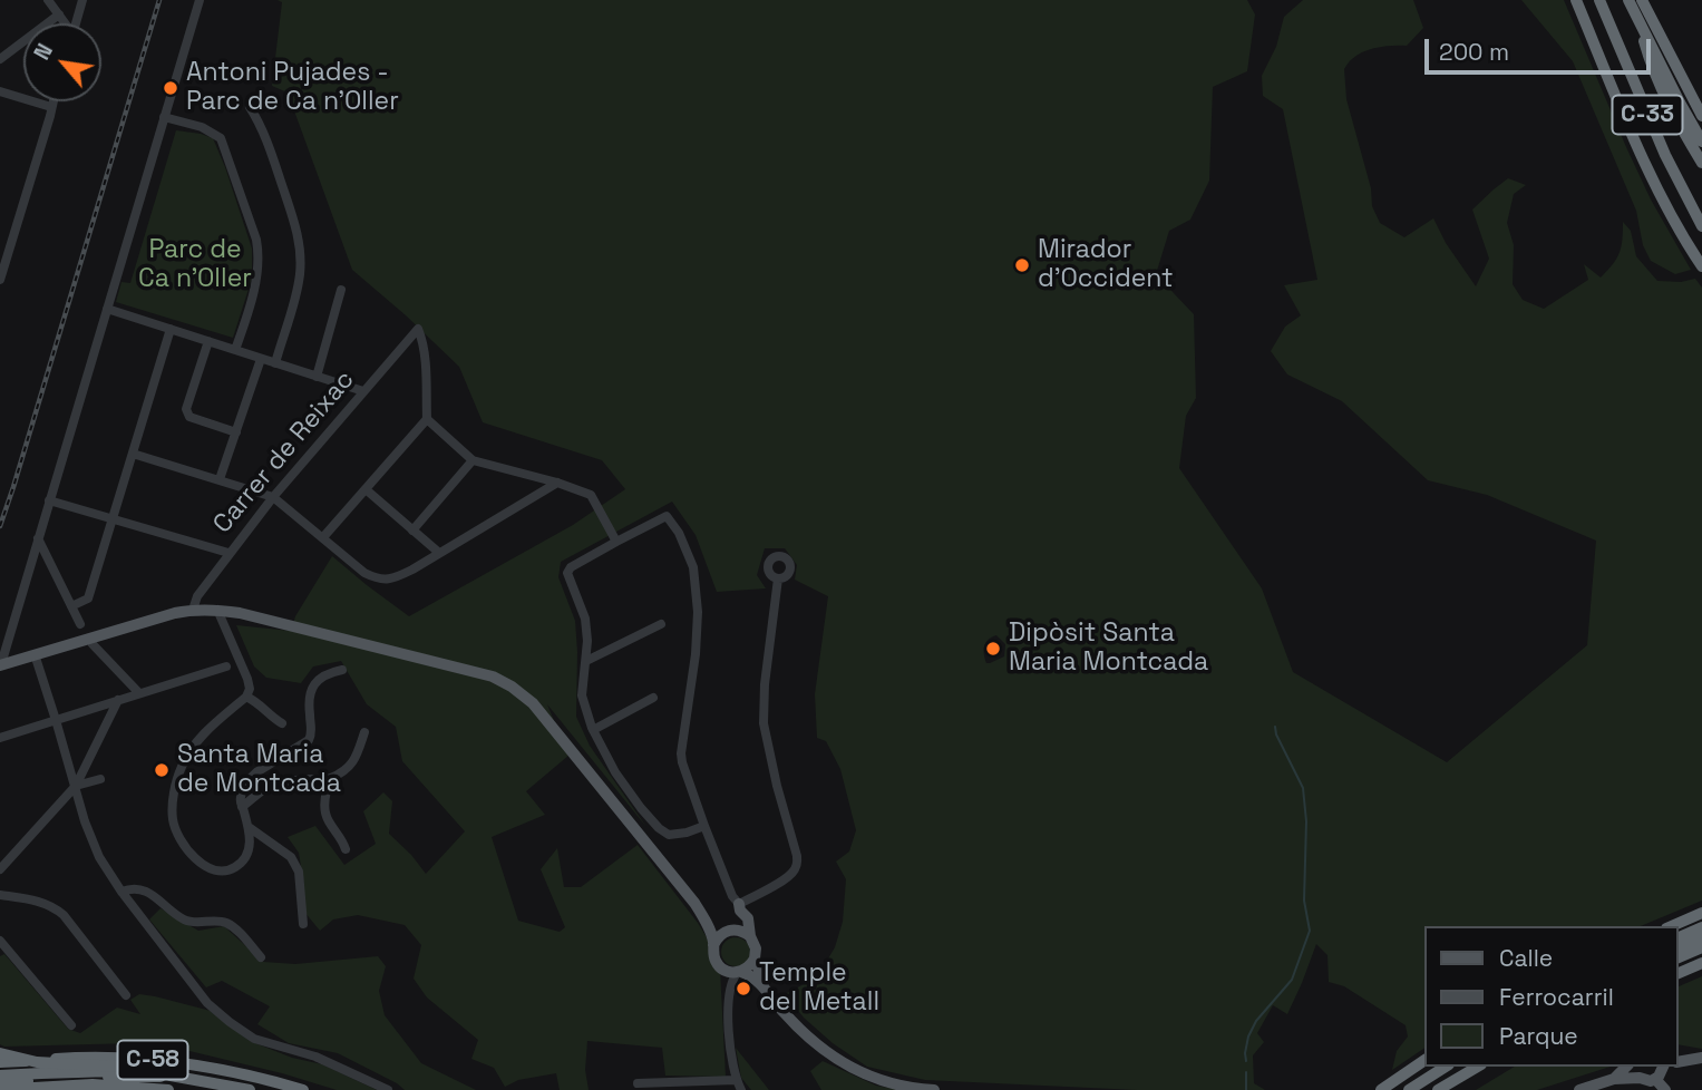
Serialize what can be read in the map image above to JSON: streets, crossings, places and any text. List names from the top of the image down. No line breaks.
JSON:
{"streets":{"highway":["C-33","C-58"],"street":["Carrer de Reixac"]},"parks":["Parc de Ca n'Oller"],"places":["Antoni Pujades - Parc de Ca n'Oller","Mirador d'Occident","Dipòsit Santa Maria Montcada","Santa Maria de Montcada","Temple del Metall"],"legend":["Calle","Ferrocarril","Parque"],"scale_bar":"200 m","north":"top left"}
